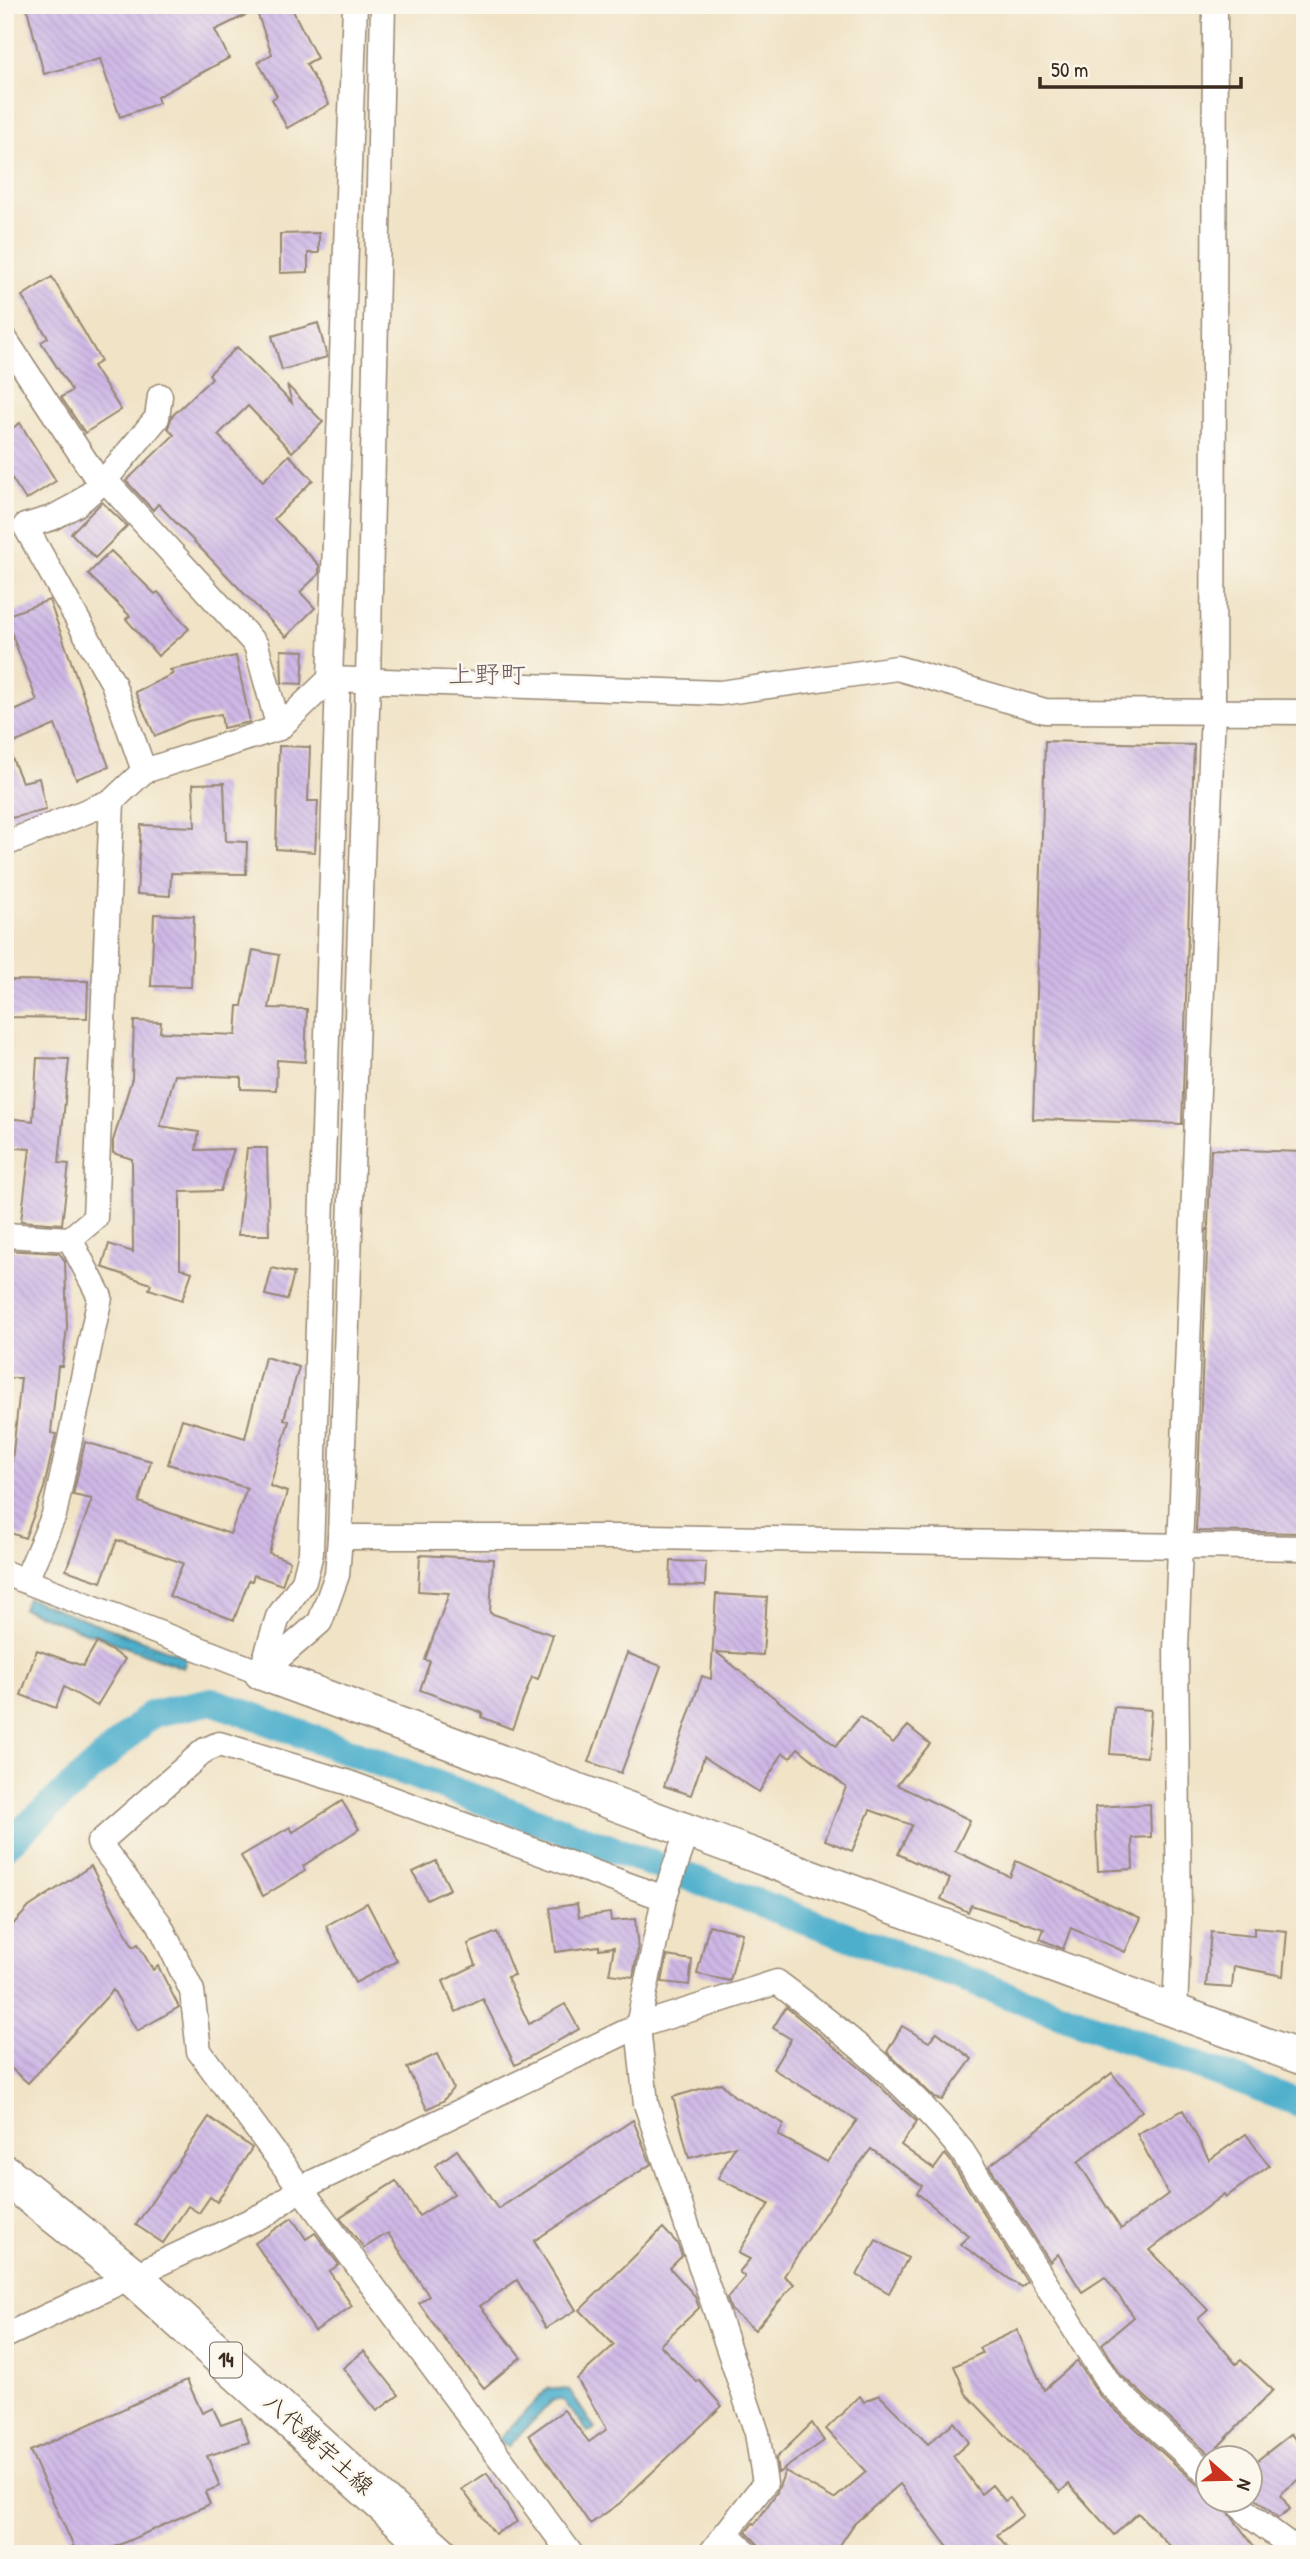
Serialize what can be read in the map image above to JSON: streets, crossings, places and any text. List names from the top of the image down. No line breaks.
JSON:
{"streets":{"main road":["14","八代鏡宇土線"]},"districts":["上野町"],"scale_bar":"50 m","north":"right"}
